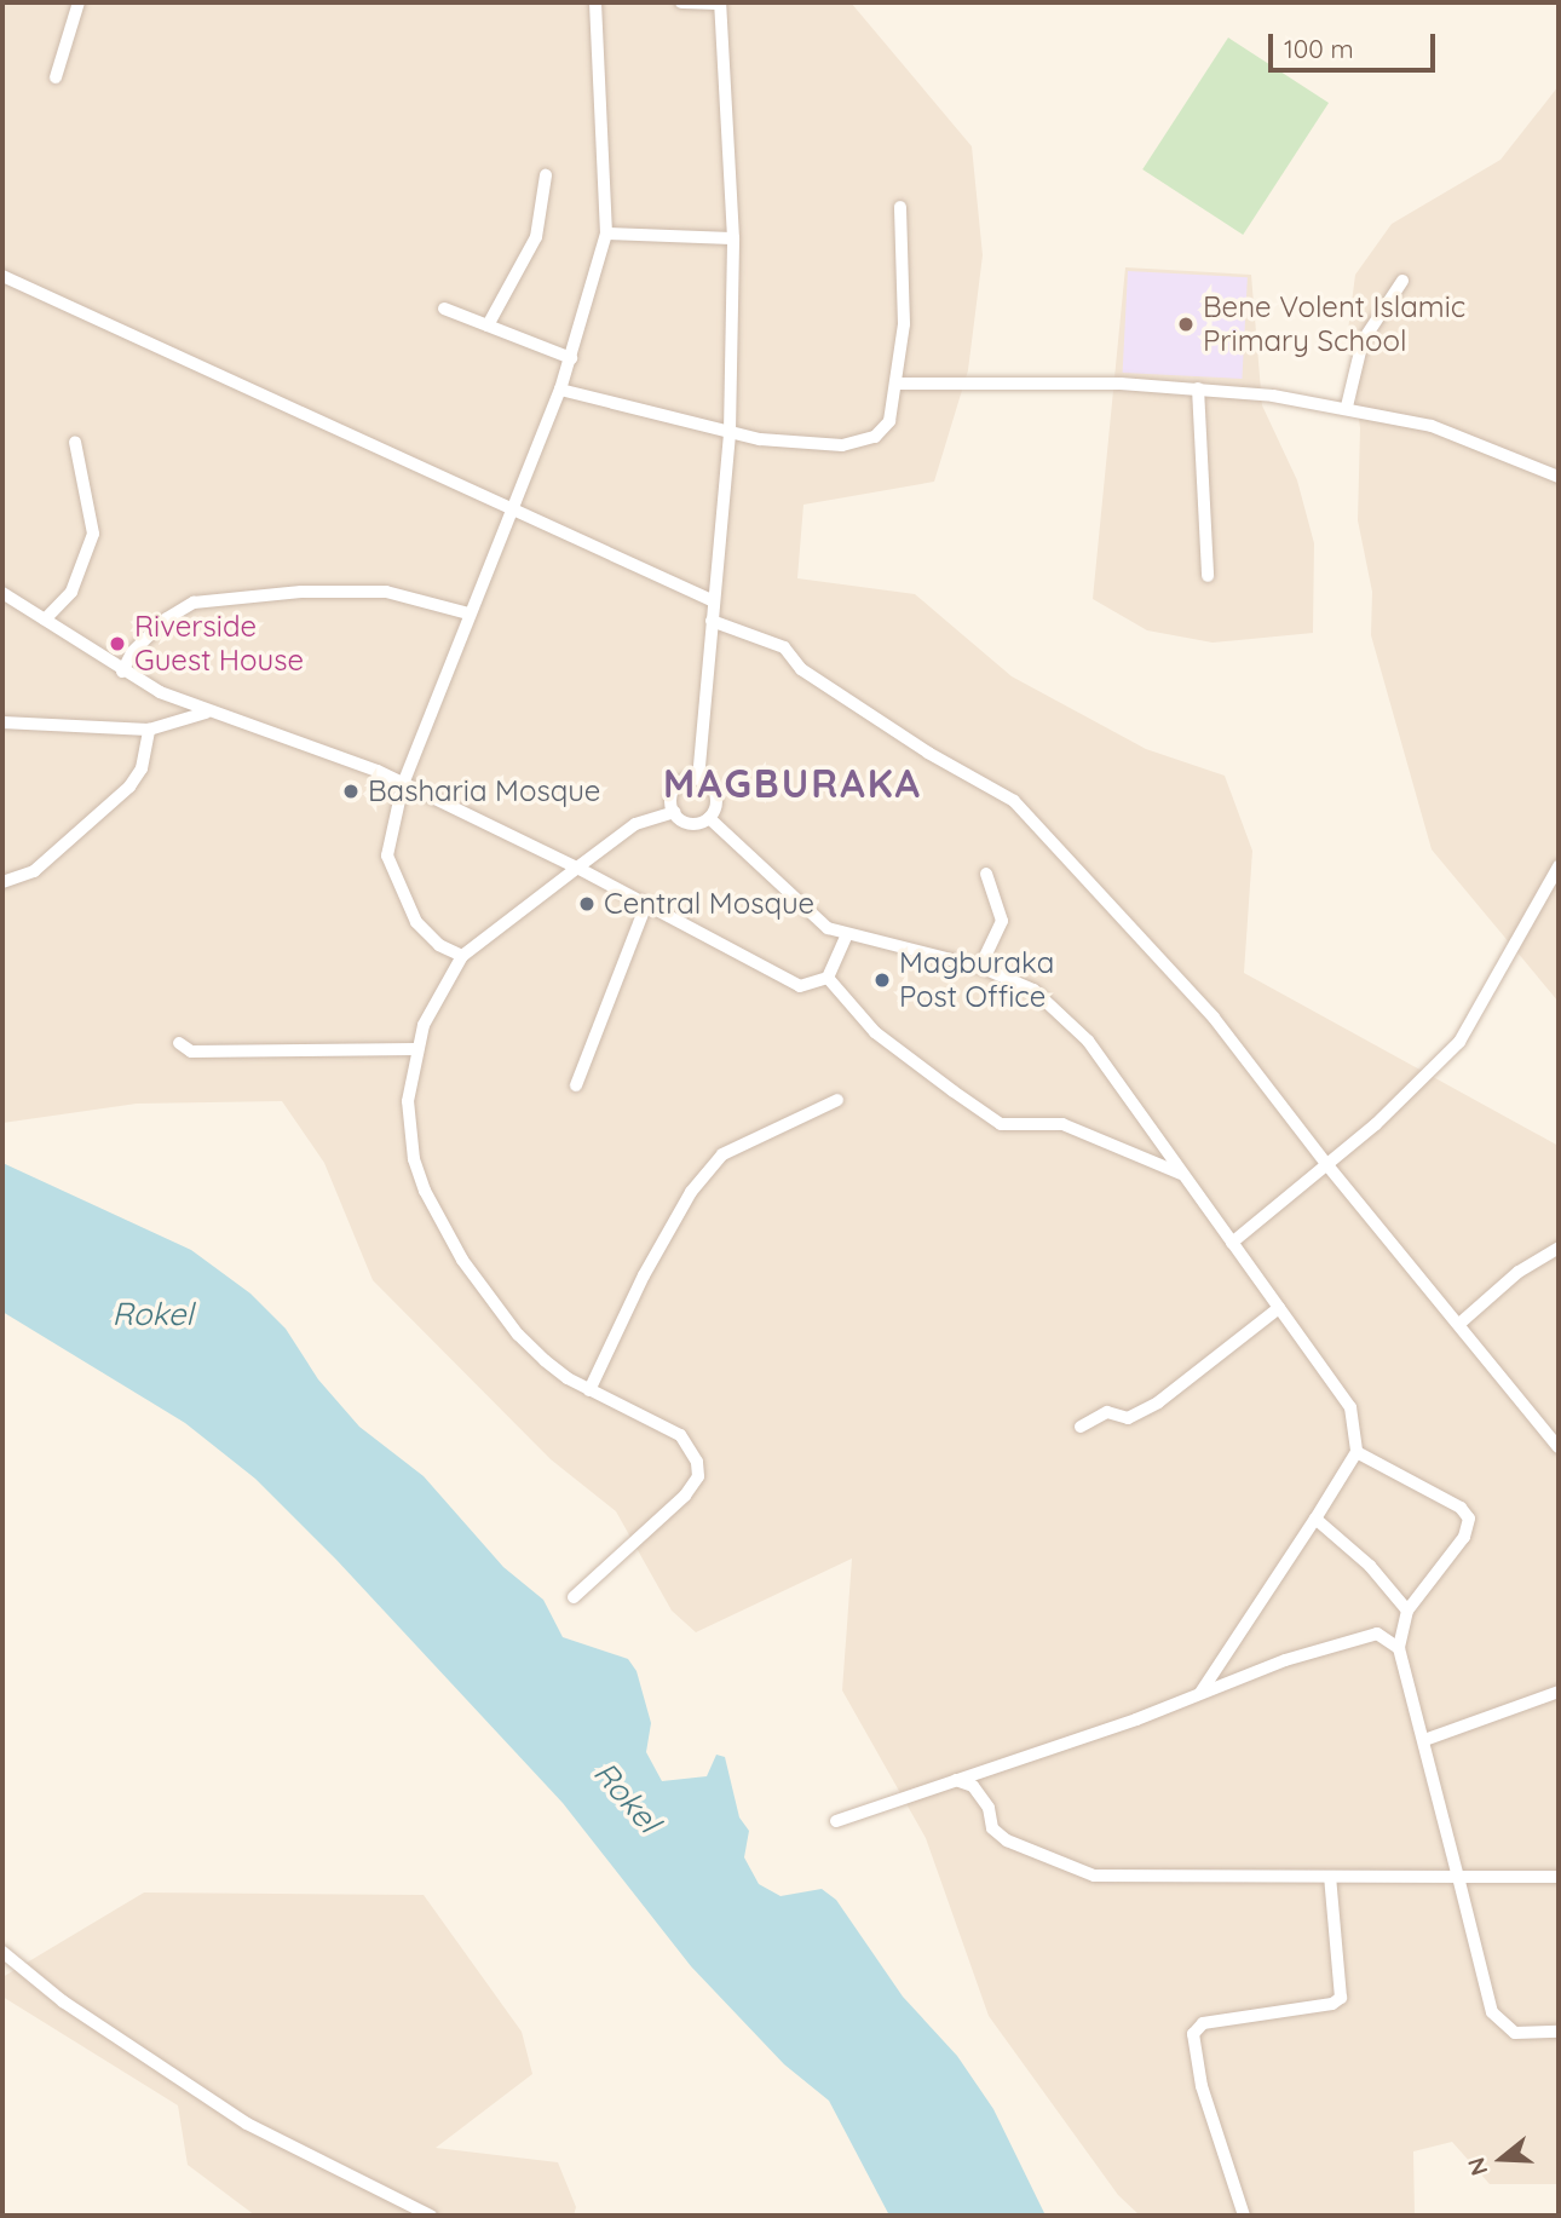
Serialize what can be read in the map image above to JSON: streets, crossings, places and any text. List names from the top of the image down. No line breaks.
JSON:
{"districts":["MAGBURAKA"],"water":["Rokel"],"places":["Bene Volent Islamic Primary School","Riverside Guest House","Basharia Mosque","Central Mosque","Magburaka Post Office"],"scale_bar":"100 m","north":"left"}
